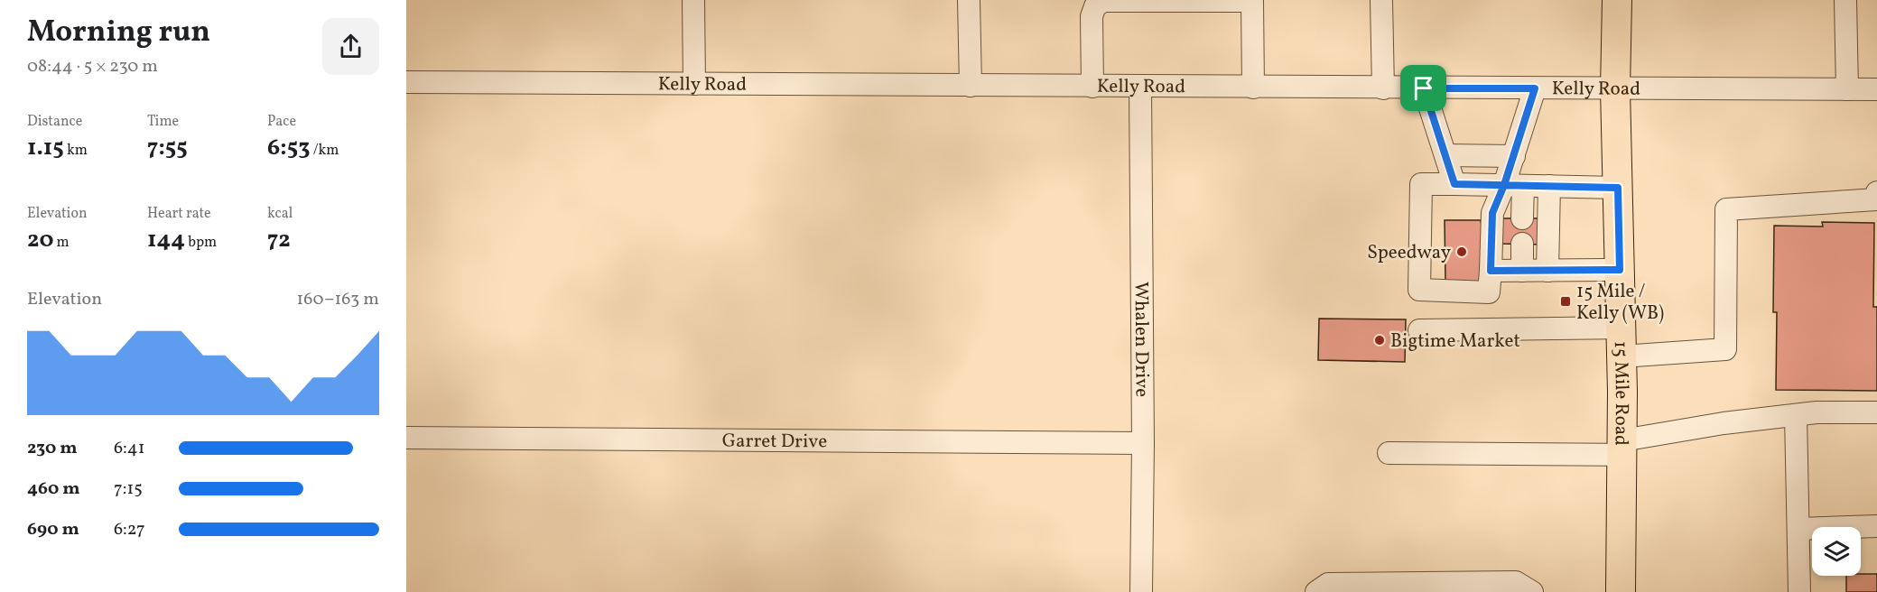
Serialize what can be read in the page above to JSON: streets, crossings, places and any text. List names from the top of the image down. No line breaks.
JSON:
{"streets":{"main road":["15 Mile Road"],"street":["Kelly Road","Whalen Drive","Garret Drive"]},"crossings":[["Kelly Road","Whalen Drive"],["Kelly Road","15 Mile Road"],["Whalen Drive","Garret Drive"]],"places":{"other":["Speedway","Bigtime Market"],"transit":["15 Mile / Kelly (WB)"]},"page":{"heading":["Morning run","08:44 · 5 × 230 m"],"stats":[["Distance","1.15 km"],["Time","7:55"],["Pace","6:53 /km"],["Elevation","20 m"],["Heart rate","144 bpm"],["kcal","72"]],"chart":["Elevation","160–163 m"],"list":[{"name":"230 m","note":"6:41"},{"name":"460 m","note":"7:15"},{"name":"690 m","note":"6:27"}]}}
